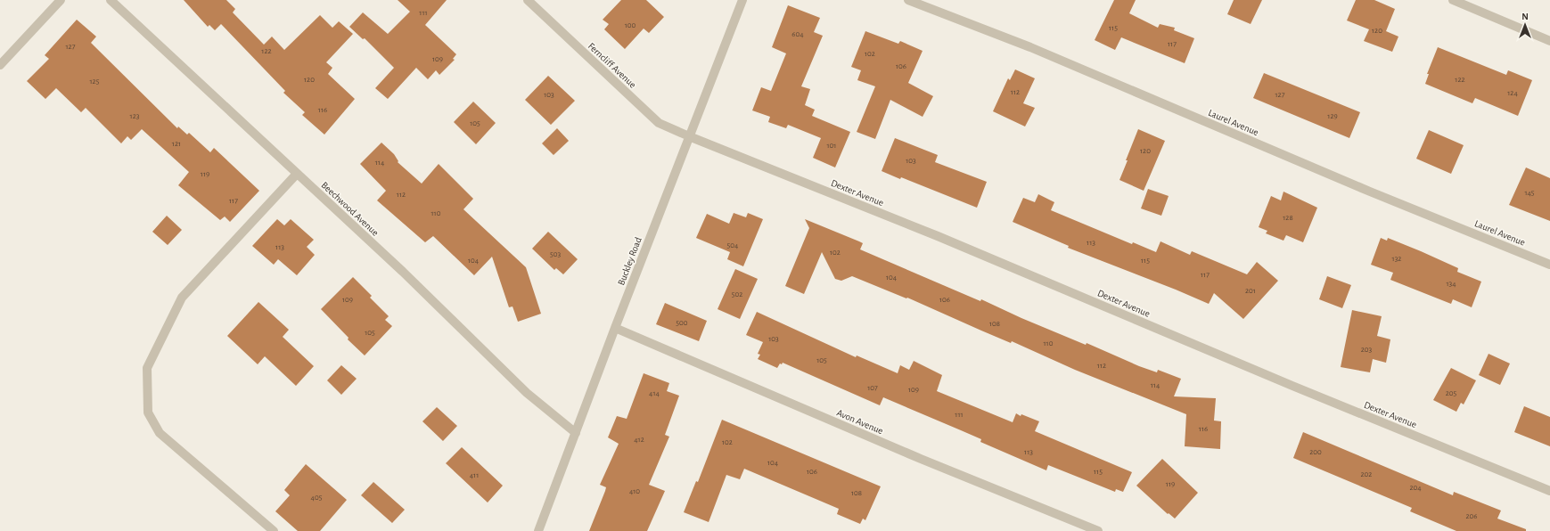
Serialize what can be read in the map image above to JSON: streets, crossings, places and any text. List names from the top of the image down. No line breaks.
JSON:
{"streets":{"street":["Ferncliff Avenue","Laurel Avenue","Dexter Avenue","Beechwood Avenue","Buckley Road","Avon Avenue"]},"crossings":[["Ferncliff Avenue","Dexter Avenue"],["Ferncliff Avenue","Buckley Road"],["Dexter Avenue","Buckley Road"],["Beechwood Avenue","Buckley Road"],["Buckley Road","Avon Avenue"]],"house_numbers":["111","100","115","120","604","117","127","122","102","109","106","120","122","125","112","124","103","127","116","123","129","105","121","101","120","103","114","119","145","112","117","110","128","113","504","113","102","503","132","104","115","117","104","134","201","502","109","106","500","108","105","103","110","203","105","112","114","107","109","414","205","111","116","412","102","113","200","104","106","115","202","411","119","204","410","108","405","206"],"north":"top"}
